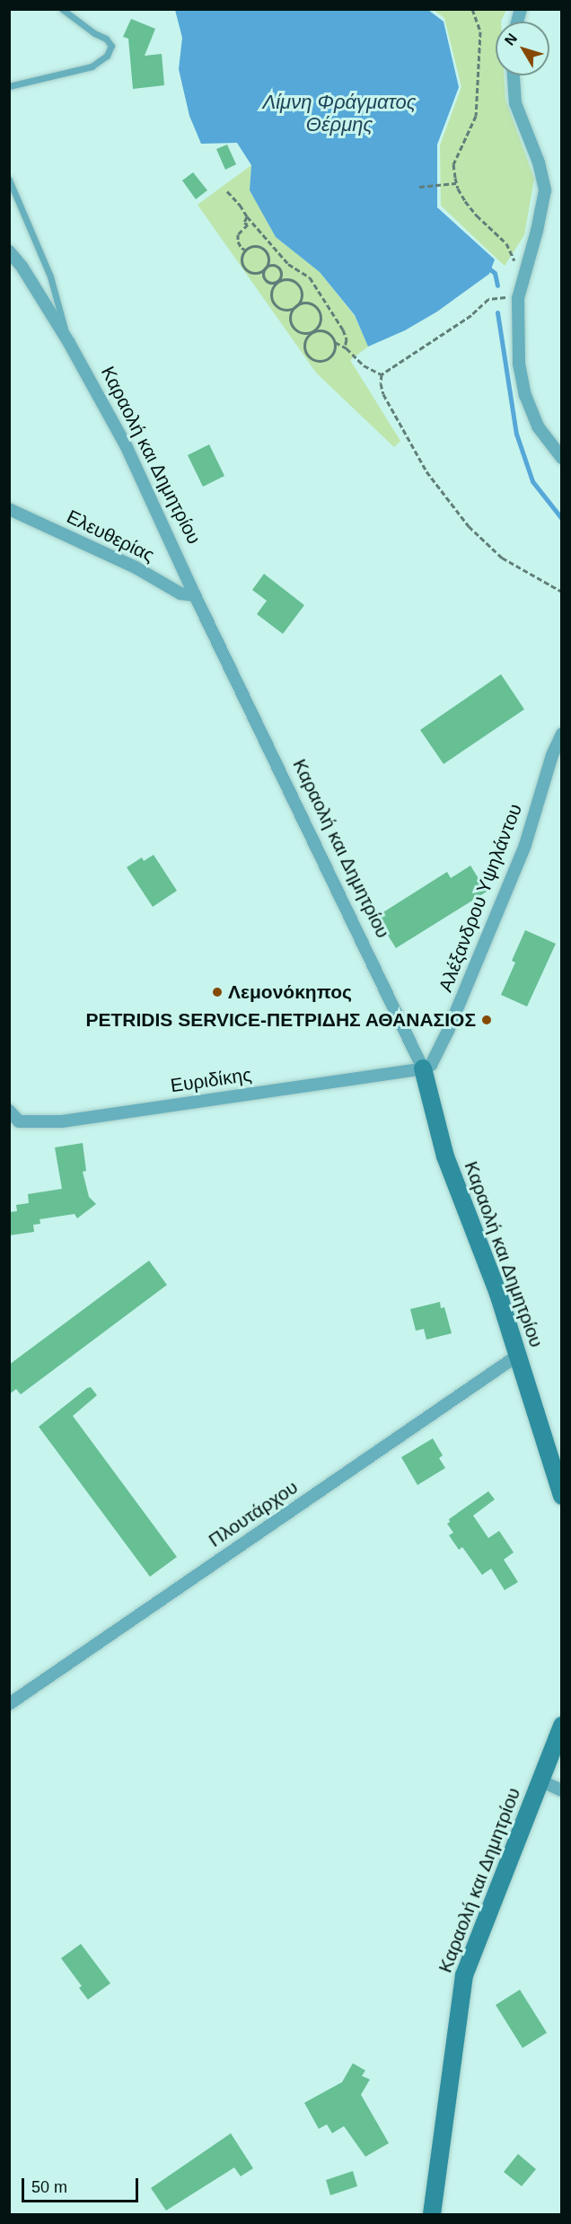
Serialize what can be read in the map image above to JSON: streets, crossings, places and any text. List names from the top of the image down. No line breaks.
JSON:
{"streets":{"street":["Καραολή και Δημητρίου","Ελευθερίας","Αλέξανδρου Υψηλάντου","Ευριδίκης","Πλουτάρχου"]},"crossings":[["Καραολή και Δημητρίου","Ελευθερίας"],["Καραολή και Δημητρίου","Αλέξανδρου Υψηλάντου"],["Καραολή και Δημητρίου","Ευριδίκης"],["Καραολή και Δημητρίου","Πλουτάρχου"],["Αλέξανδρου Υψηλάντου","Ευριδίκης"]],"water":["Λίμνη Φράγματος Θέρμης"],"places":["Λεμονόκηπος","PETRIDIS SERVICE-ΠΕΤΡΙΔΗΣ ΑΘΑΝΑΣΙΟΣ"],"scale_bar":"50 m","north":"top left"}
